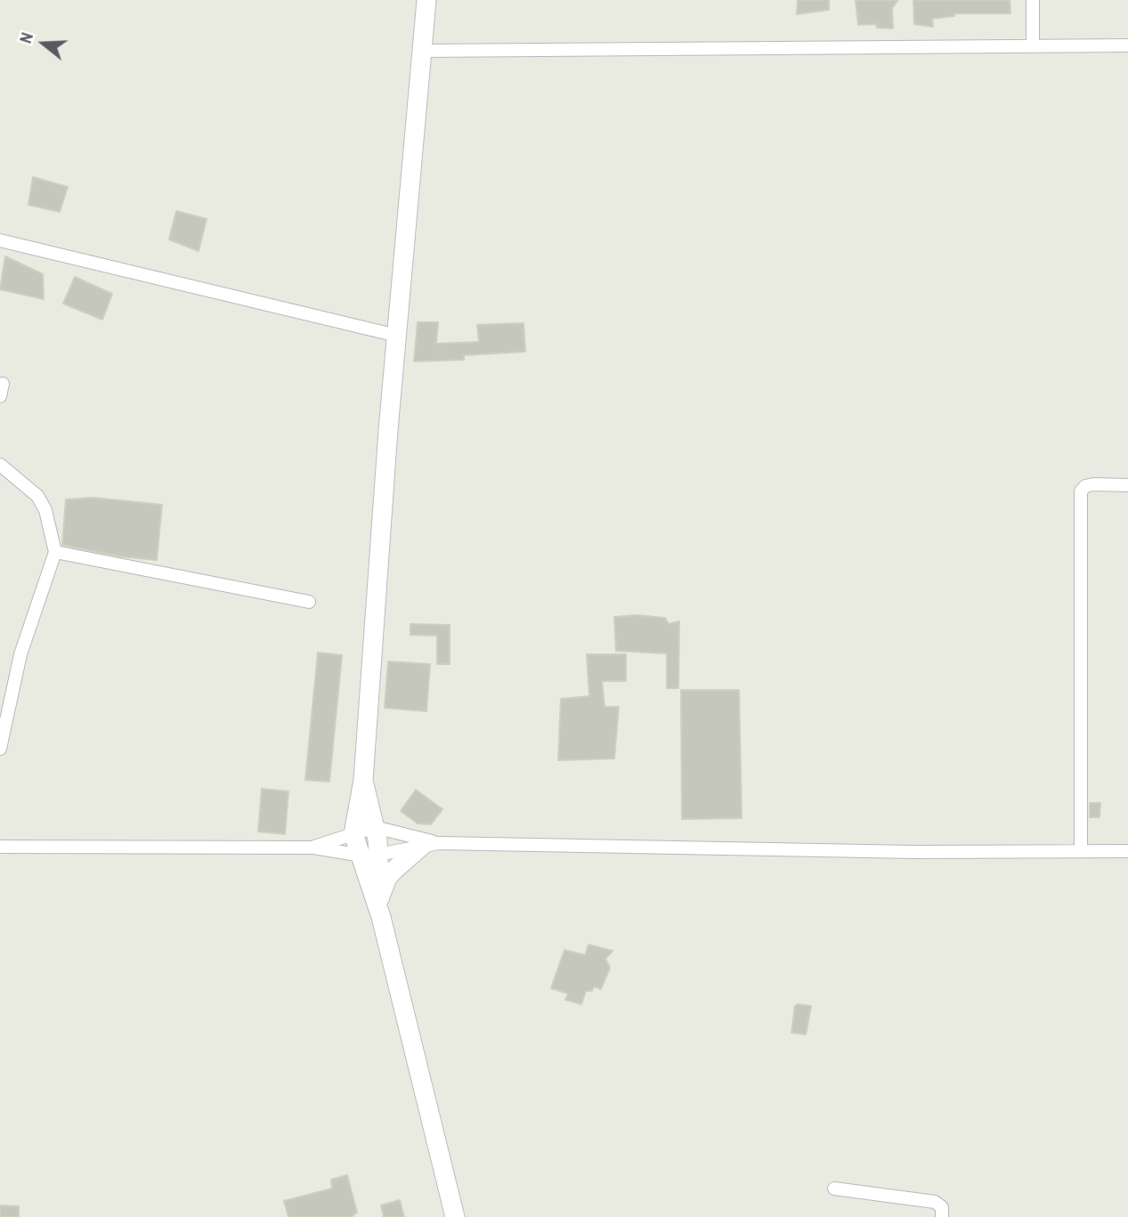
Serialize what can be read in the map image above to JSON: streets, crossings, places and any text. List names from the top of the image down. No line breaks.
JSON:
{"north":"left"}
